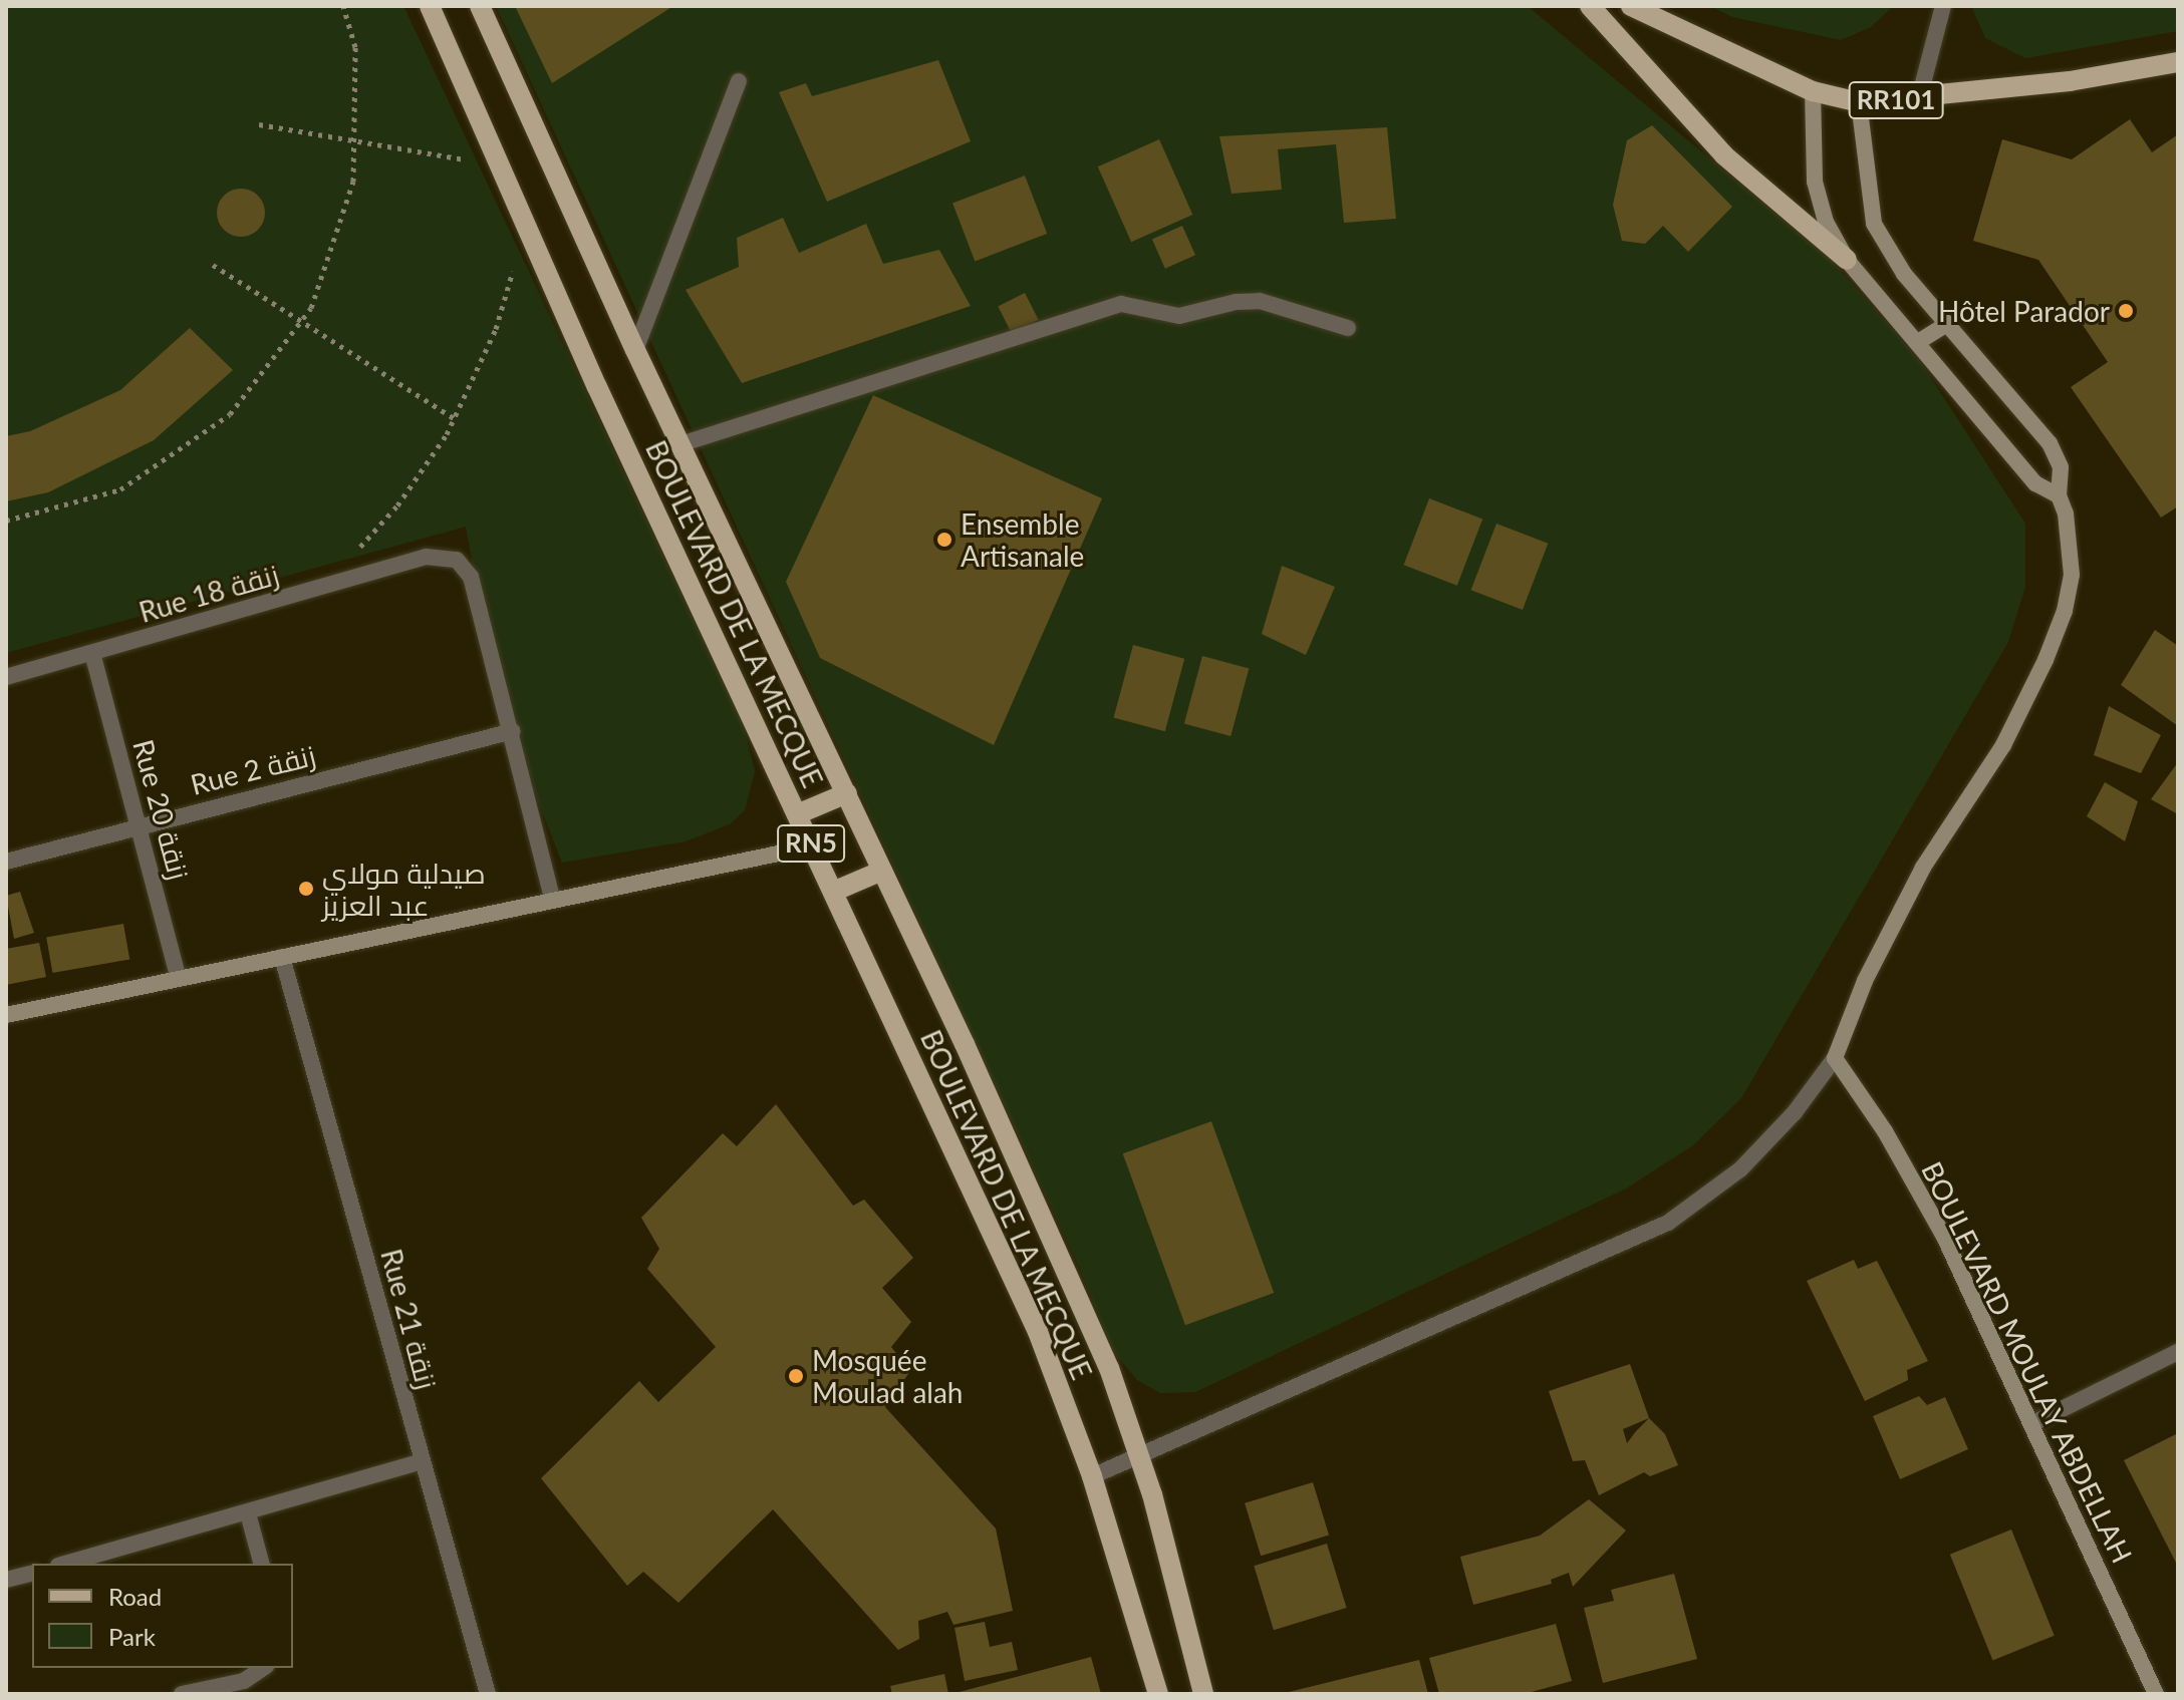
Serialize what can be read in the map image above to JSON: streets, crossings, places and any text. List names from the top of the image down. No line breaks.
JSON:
{"streets":{"main road":["RR101","BOULEVARD DE LA MECQUE","RN5","BOULEVARD MOULAY ABDELLAH"],"street":["Rue 18 زنقة","Rue 2 زنقة","Rue 20 زنقة","Rue 21 زنقة"]},"crossings":[["Rue 18 زنقة","Rue 2 زنقة"],["Rue 18 زنقة","Rue 20 زنقة"],["Rue 2 زنقة","Rue 20 زنقة"]],"places":["Hôtel Parador","Ensemble Artisanale","صيدلية مولاي عبد العزيز","Mosquée Moulad alah"],"legend":["Road","Park"]}
